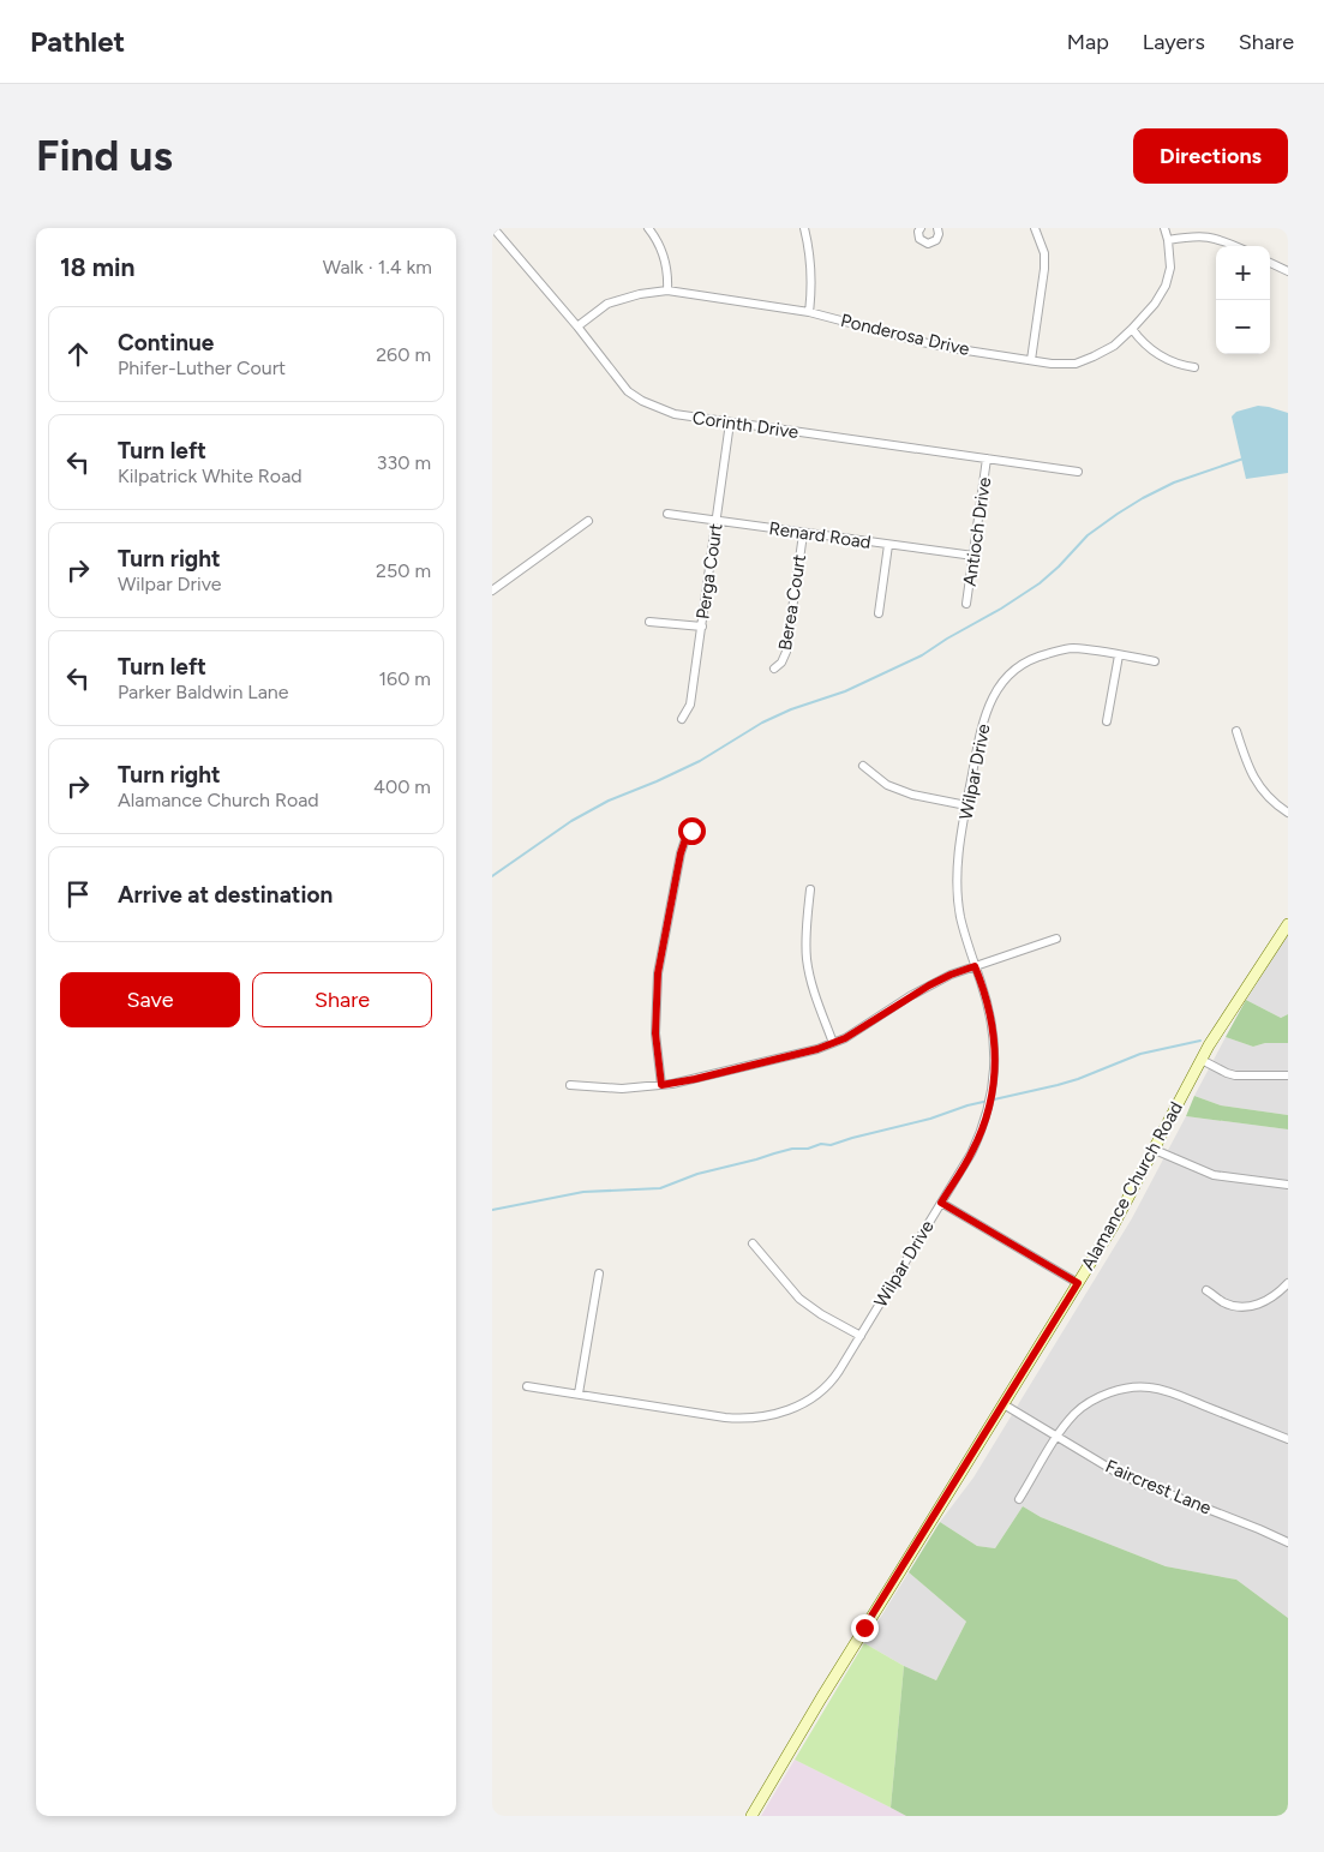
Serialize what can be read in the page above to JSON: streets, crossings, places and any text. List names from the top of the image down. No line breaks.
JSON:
{"streets":{"main road":["Alamance Church Road"],"street":["Ponderosa Drive","Corinth Drive","Antioch Drive","Renard Road","Perga Court","Berea Court","Wilpar Drive","Faircrest Lane"]},"crossings":[["Ponderosa Drive","Corinth Drive"],["Corinth Drive","Antioch Drive"],["Corinth Drive","Perga Court"],["Antioch Drive","Renard Road"],["Renard Road","Perga Court"],["Renard Road","Berea Court"],["Alamance Church Road","Faircrest Lane"]],"page":{"header":"Pathlet","nav":["Map","Layers","Share"],"buttons":["Directions",["Save","Share"]],"title":"Find us","heading":["18 min","Walk · 1.4 km"],"map_buttons":["+","−"],"list":[["Continue","Phifer-Luther Court","260 m"],["Turn left","Kilpatrick White Road","330 m"],["Turn right","Wilpar Drive","250 m"],["Turn left","Parker Baldwin Lane","160 m"],["Turn right","Alamance Church Road","400 m"],"Arrive at destination"]}}
